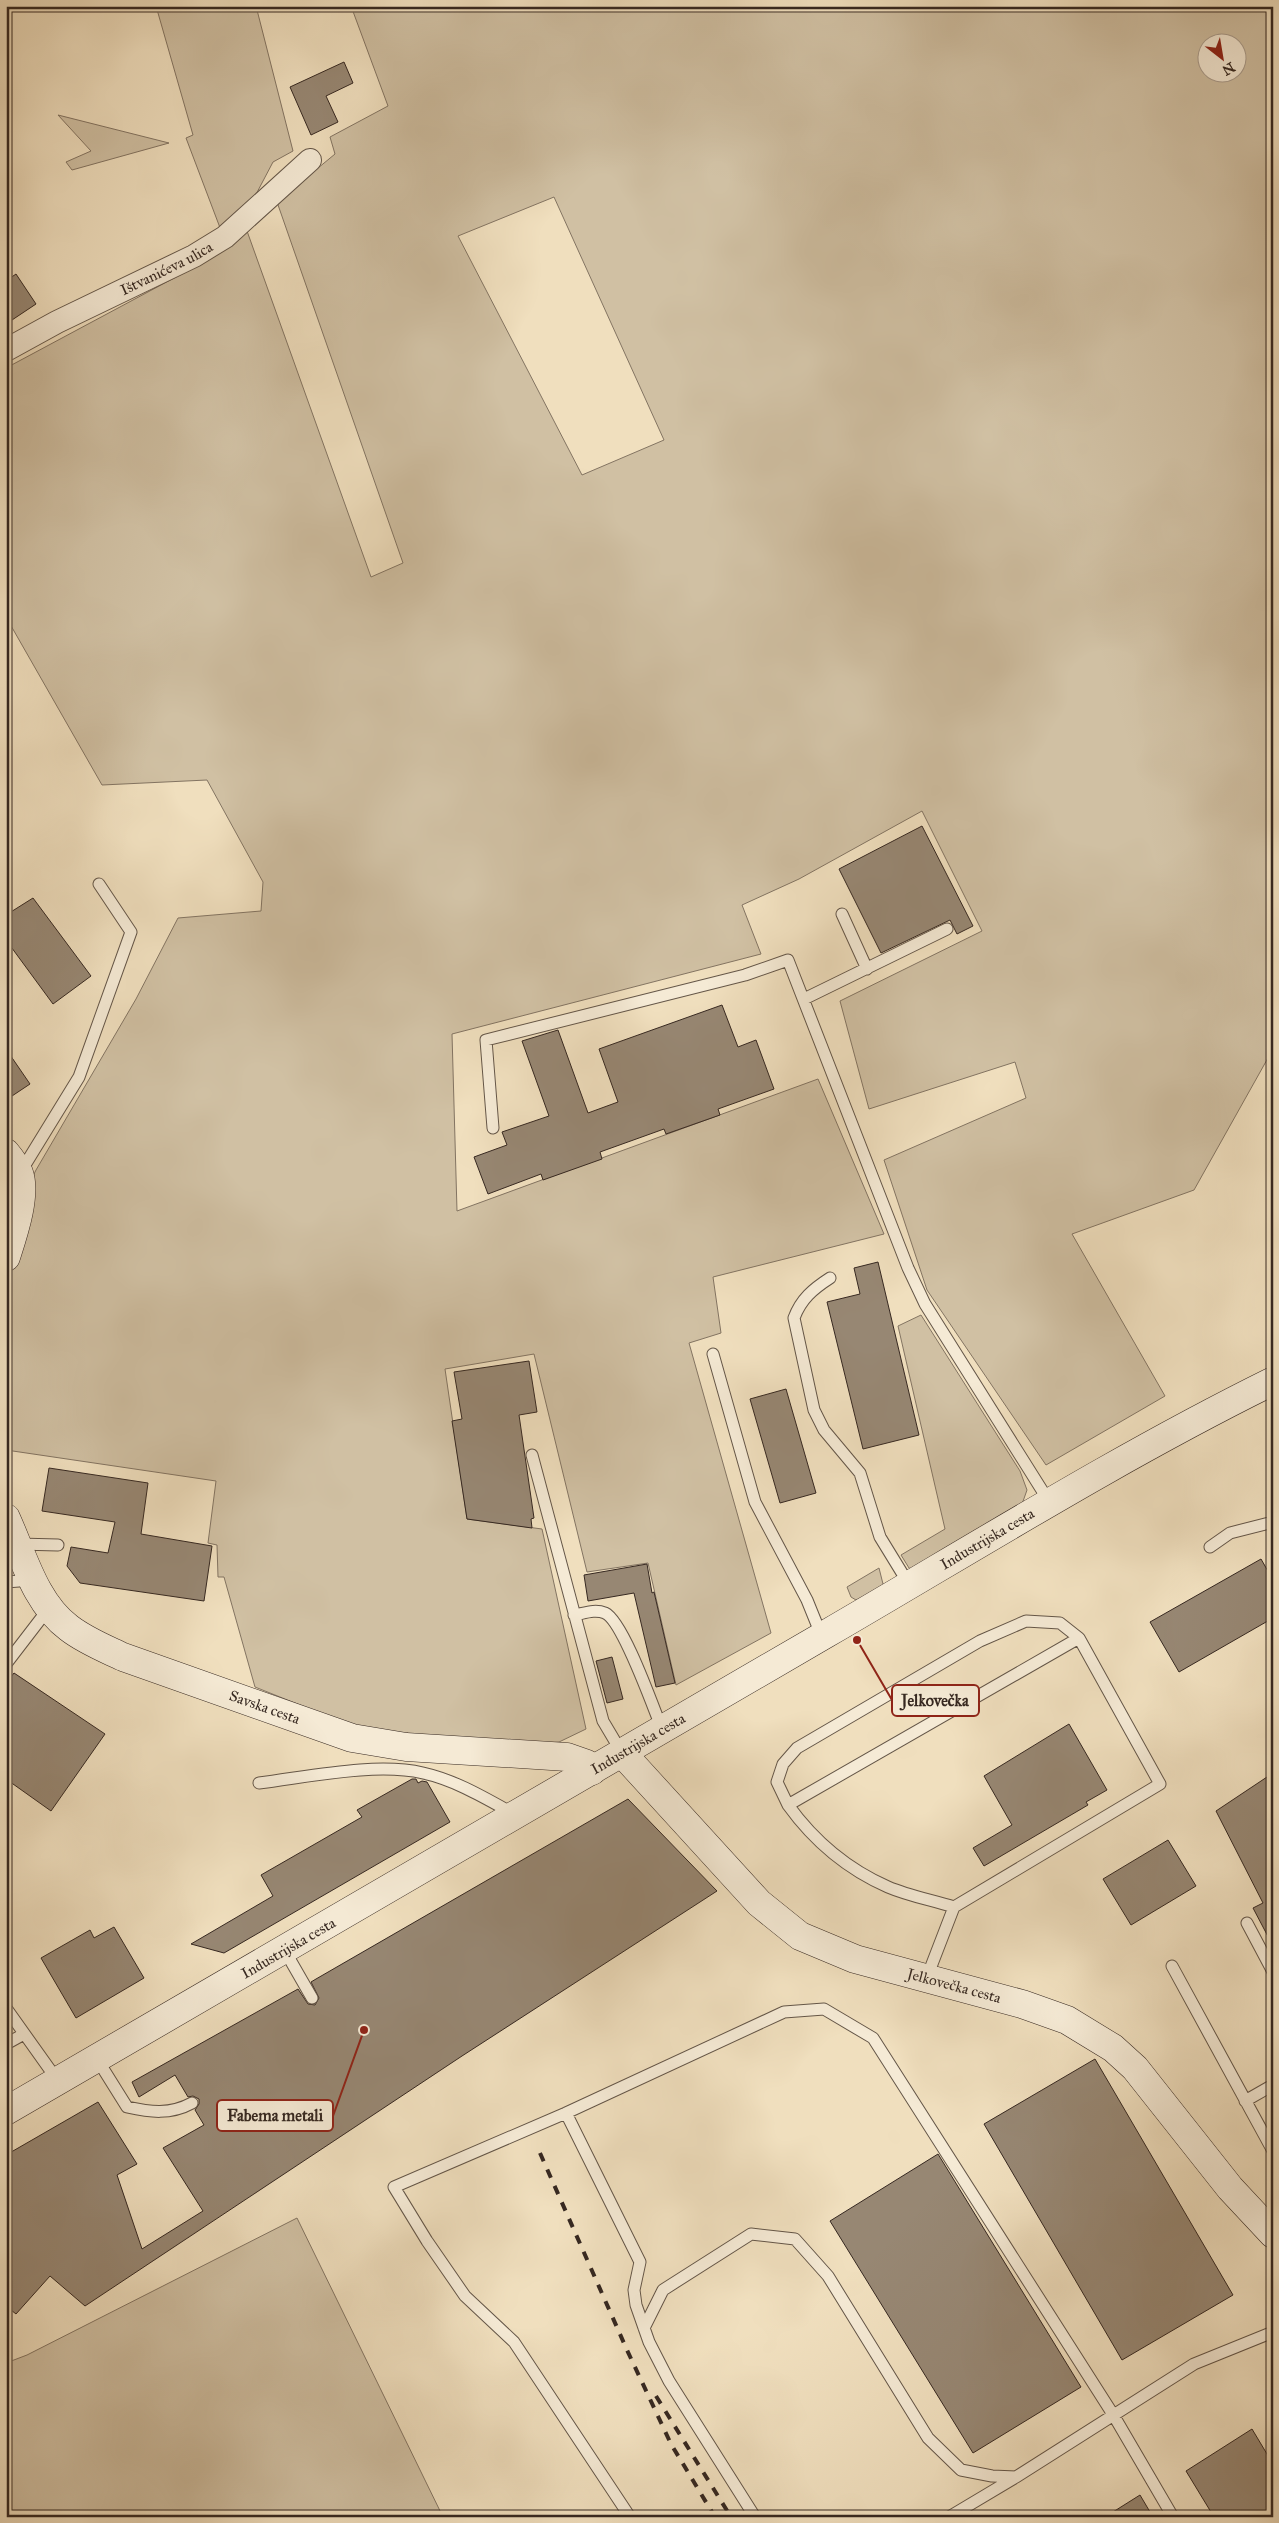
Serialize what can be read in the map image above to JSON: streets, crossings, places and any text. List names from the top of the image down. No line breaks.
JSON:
{"streets":{"street":["Ištvanićeva ulica","Industrijska cesta","Savska cesta","Jelkovečka cesta"]},"crossings":[["Industrijska cesta","Savska cesta"],["Industrijska cesta","Jelkovečka cesta"]],"places":["Jelkovečka","Fabema metali"],"north":"bottom right"}
